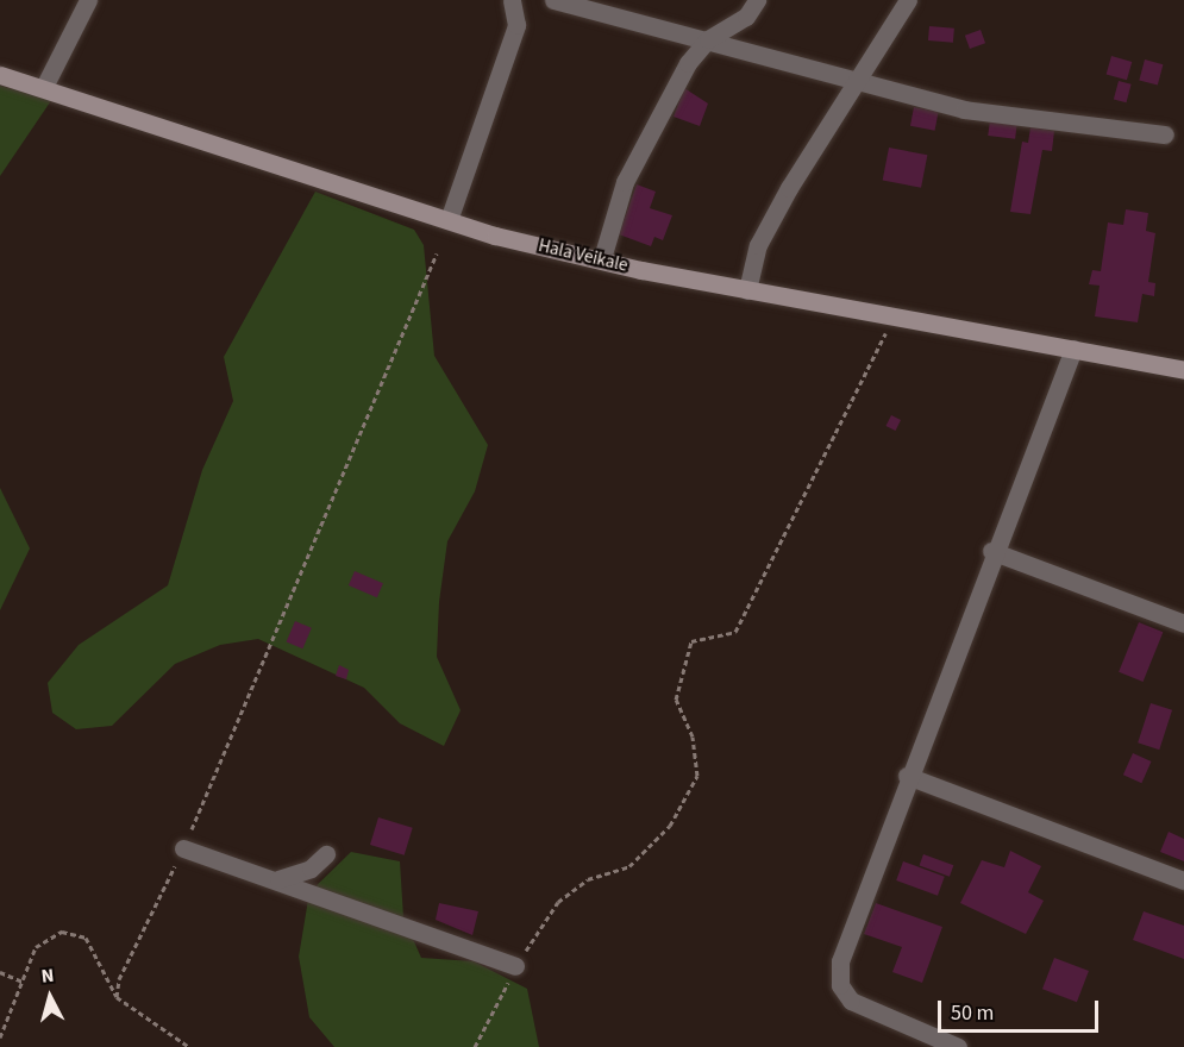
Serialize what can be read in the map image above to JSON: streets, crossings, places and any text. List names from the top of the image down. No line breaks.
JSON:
{"streets":{"street":["Hala Veikale"]},"scale_bar":"50 m","north":"top"}
